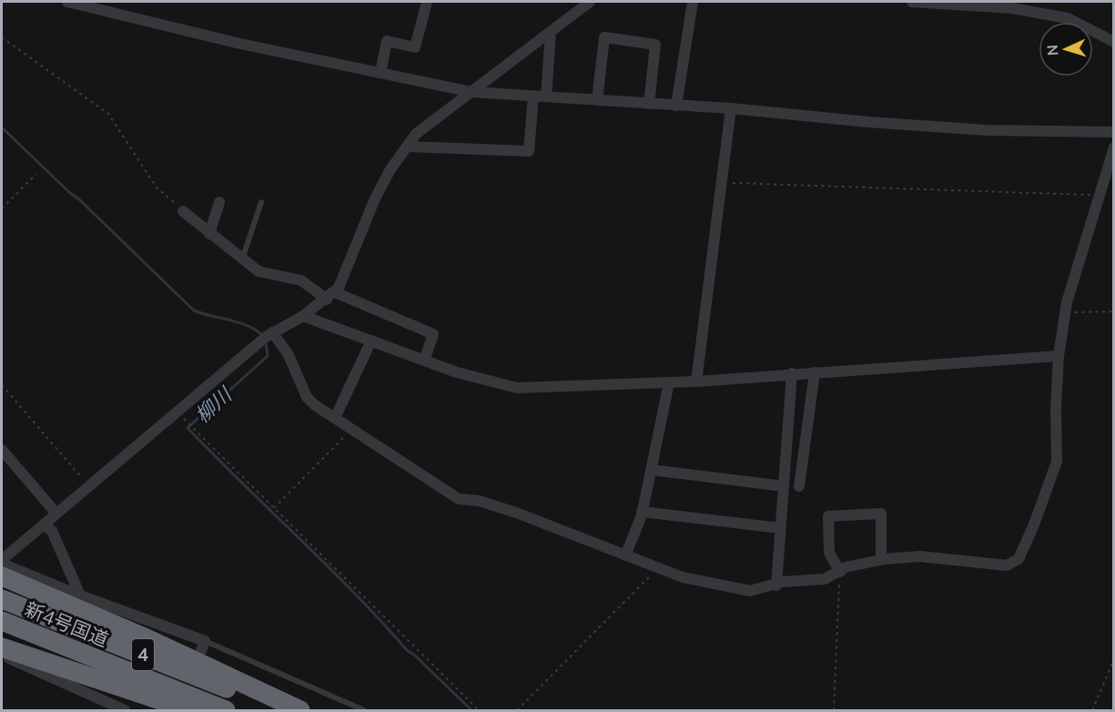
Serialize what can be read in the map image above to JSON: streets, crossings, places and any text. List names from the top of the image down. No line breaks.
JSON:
{"streets":{"highway":["新4号国道","4"]},"water":["柳川"],"north":"left"}
